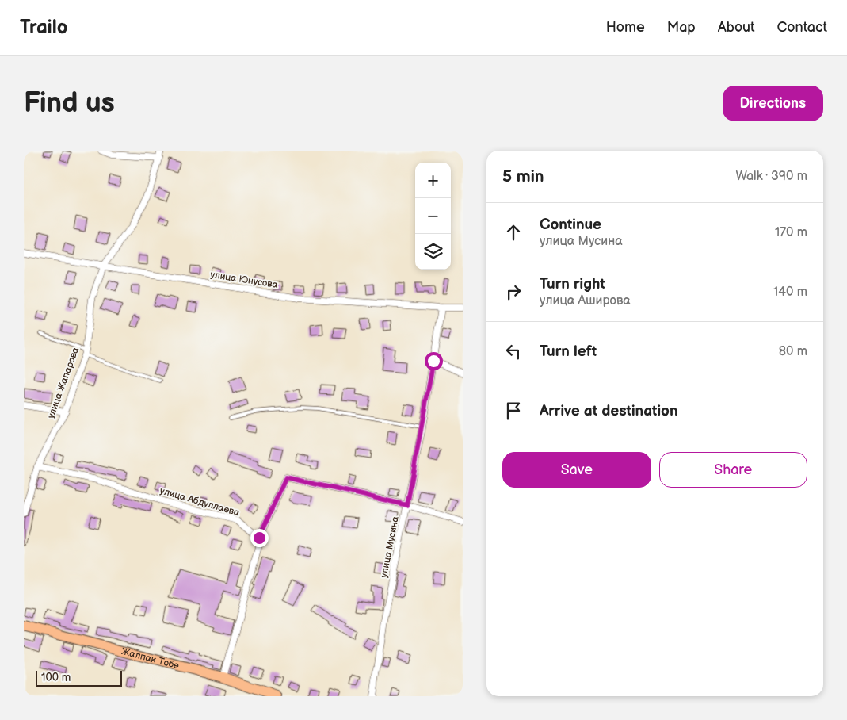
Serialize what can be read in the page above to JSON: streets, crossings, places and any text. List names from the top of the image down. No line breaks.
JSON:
{"streets":{"main road":["Жалпак Тобе"],"street":["улица Юнусова","улица Жапарова","улица Абдуллаева","улица Мусина"]},"crossings":[["улица Юнусова","улица Жапарова"],["улица Юнусова","улица Мусина"],["улица Жапарова","улица Абдуллаева"]],"scale_bar":"100 m","page":{"header":"Trailo","nav":["Home","Map","About","Contact"],"buttons":["Directions",["Save","Share"]],"title":"Find us","heading":["5 min","Walk · 390 m"],"map_buttons":["+","−"],"list":[["Continue","улица Мусина","170 m"],["Turn right","улица Аширова","140 m"],["Turn left","80 m"],"Arrive at destination"],"scale":"100 m"}}
